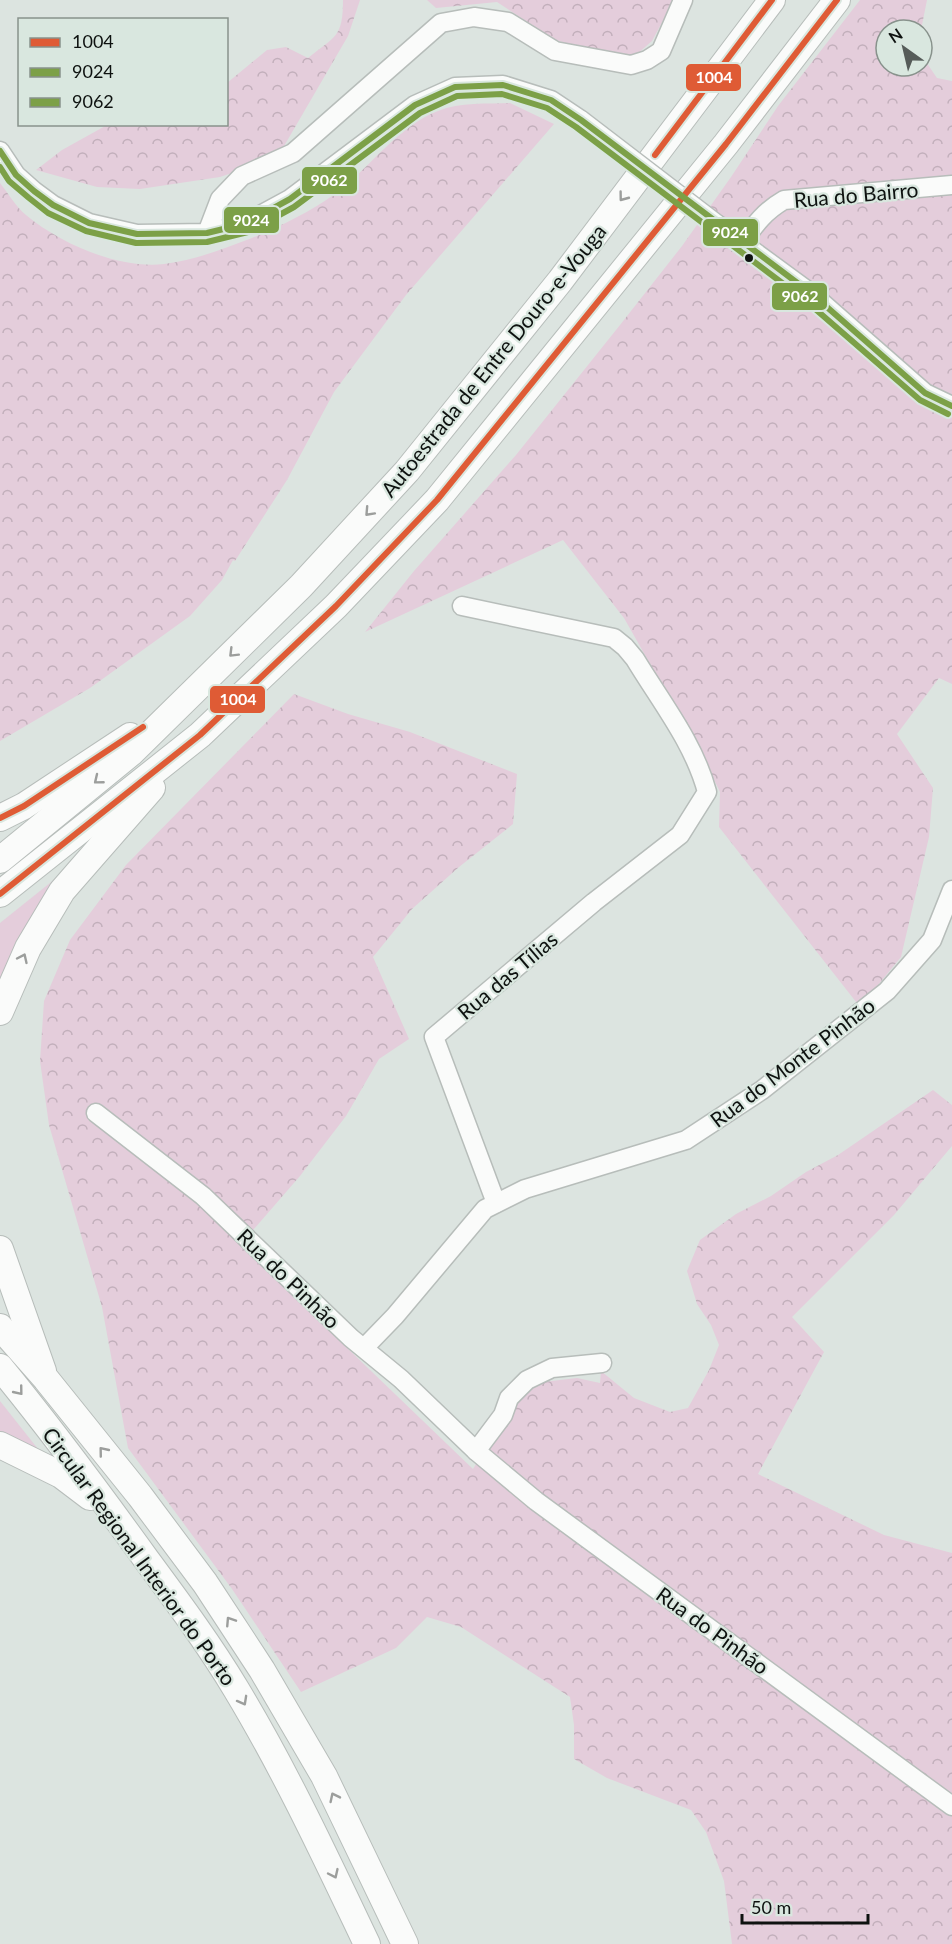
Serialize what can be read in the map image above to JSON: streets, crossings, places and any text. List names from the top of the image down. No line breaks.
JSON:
{"streets":{"highway":["Autoestrada de Entre Douro-e-Vouga","Circular Regional Interior do Porto"],"street":["Rua do Bairro","Rua das Tílias","Rua do Monte Pinhão","Rua do Pinhão"]},"crossings":[["Rua das Tílias","Rua do Monte Pinhão"],["Rua do Monte Pinhão","Rua do Pinhão"]],"lines":["transit line 1004","transit line 9024","transit line 9062"],"legend":["1004","9024","9062"],"scale_bar":"50 m","north":"top left"}
